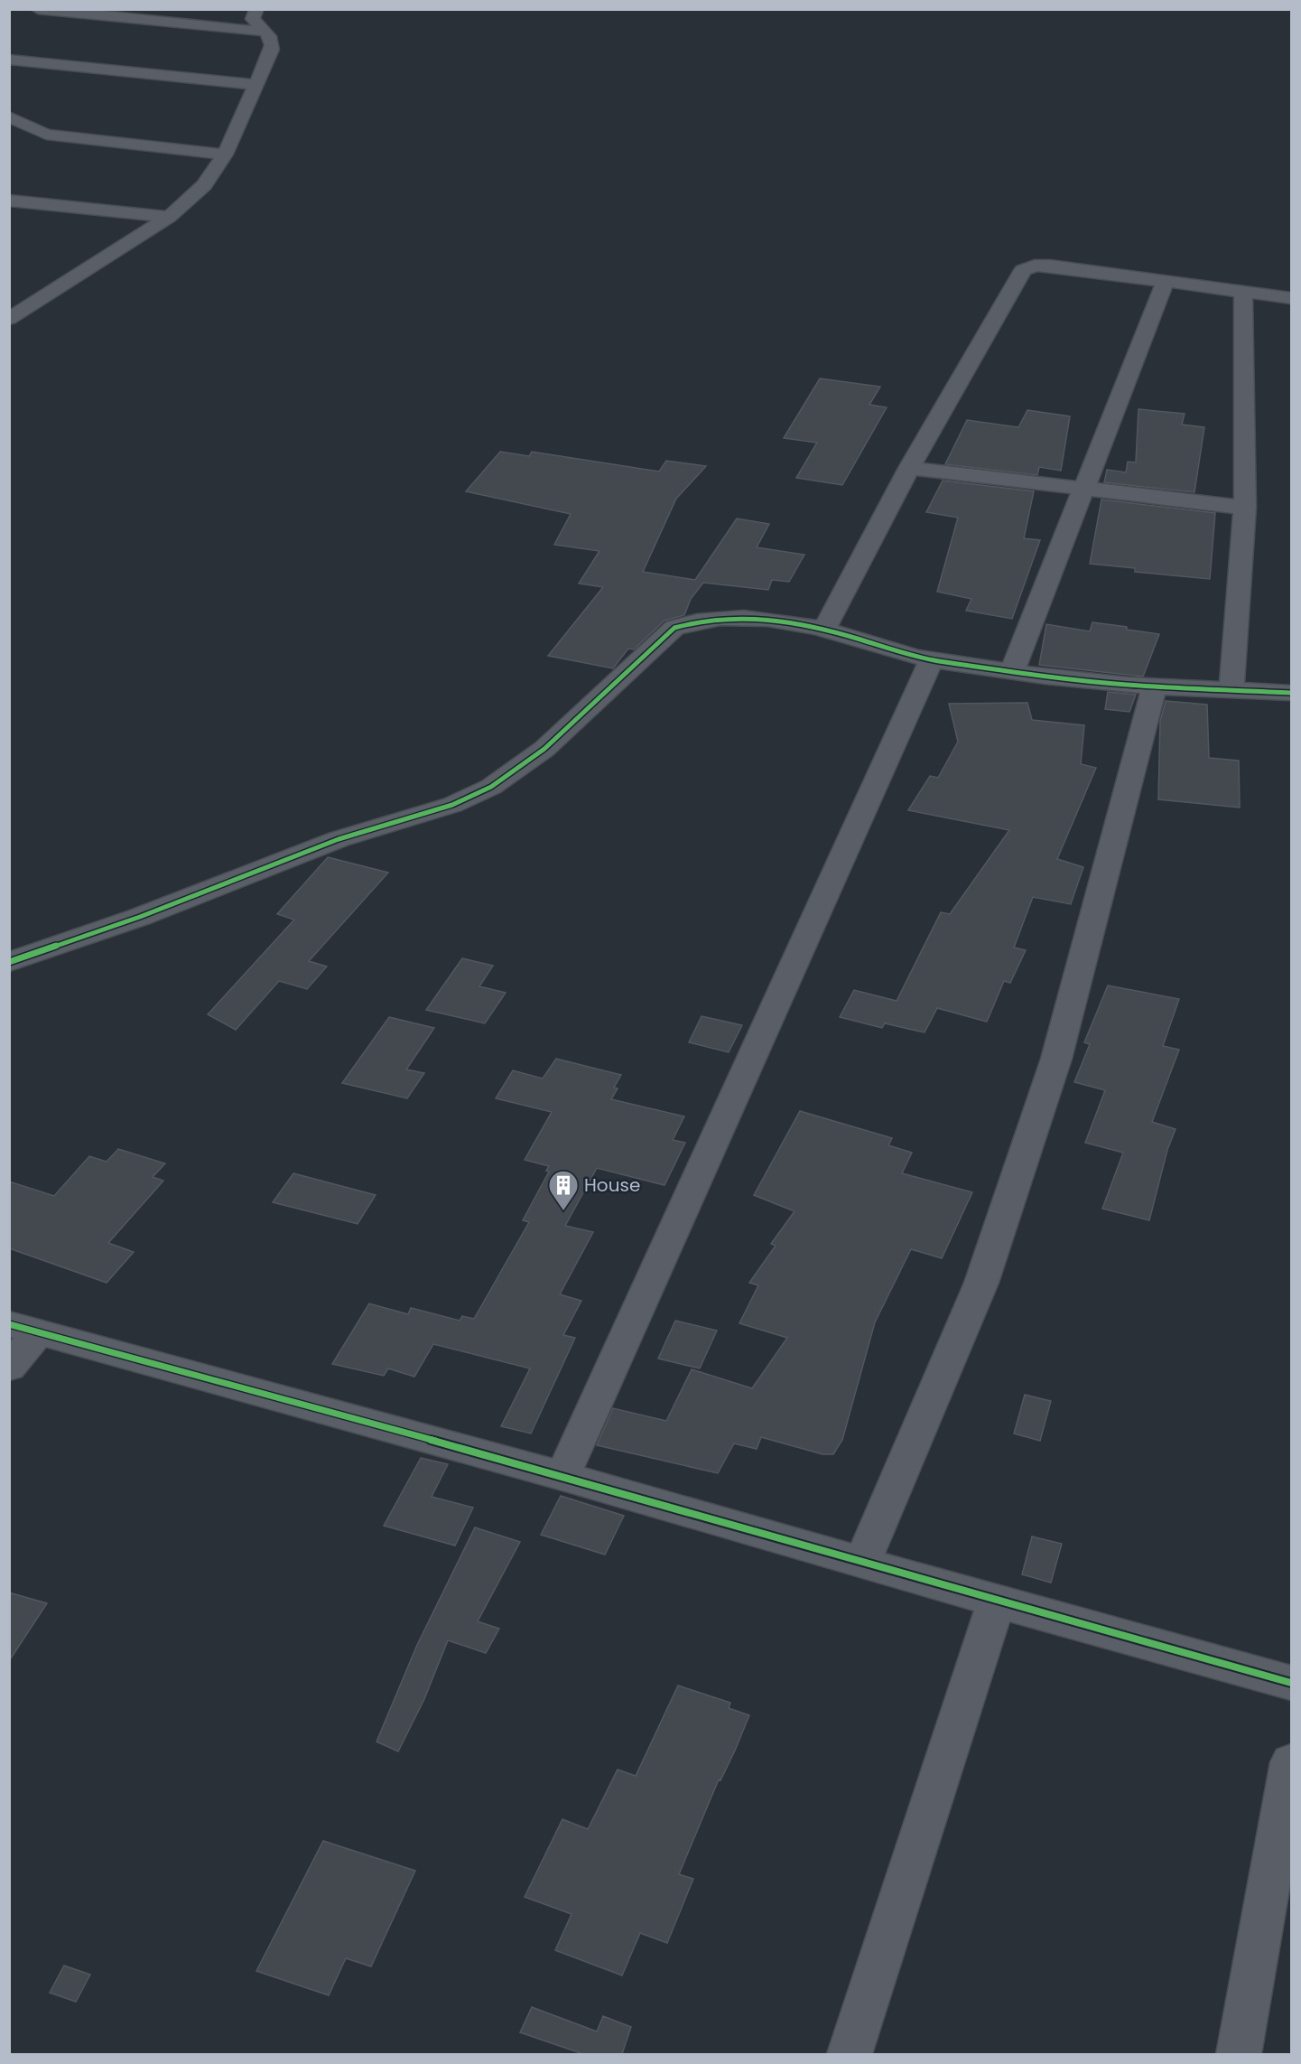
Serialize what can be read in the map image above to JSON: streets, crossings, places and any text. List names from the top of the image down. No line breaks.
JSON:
{"places":{"building":["House"]}}
